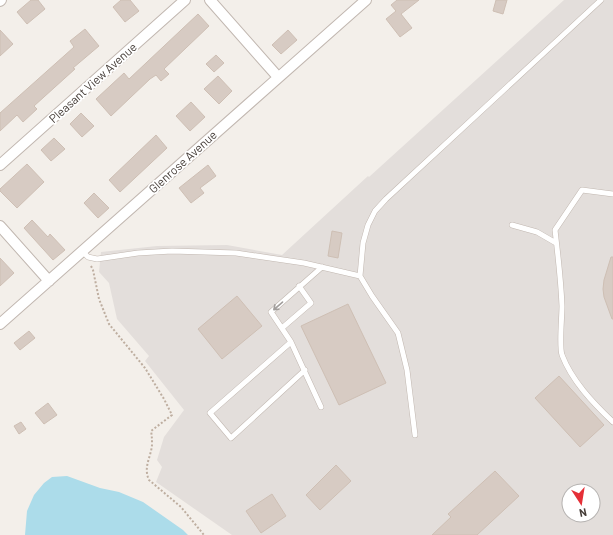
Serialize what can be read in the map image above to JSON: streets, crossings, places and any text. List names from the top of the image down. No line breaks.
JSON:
{"streets":{"street":["Pleasant View Avenue","Glenrose Avenue"]},"north":"bottom"}
